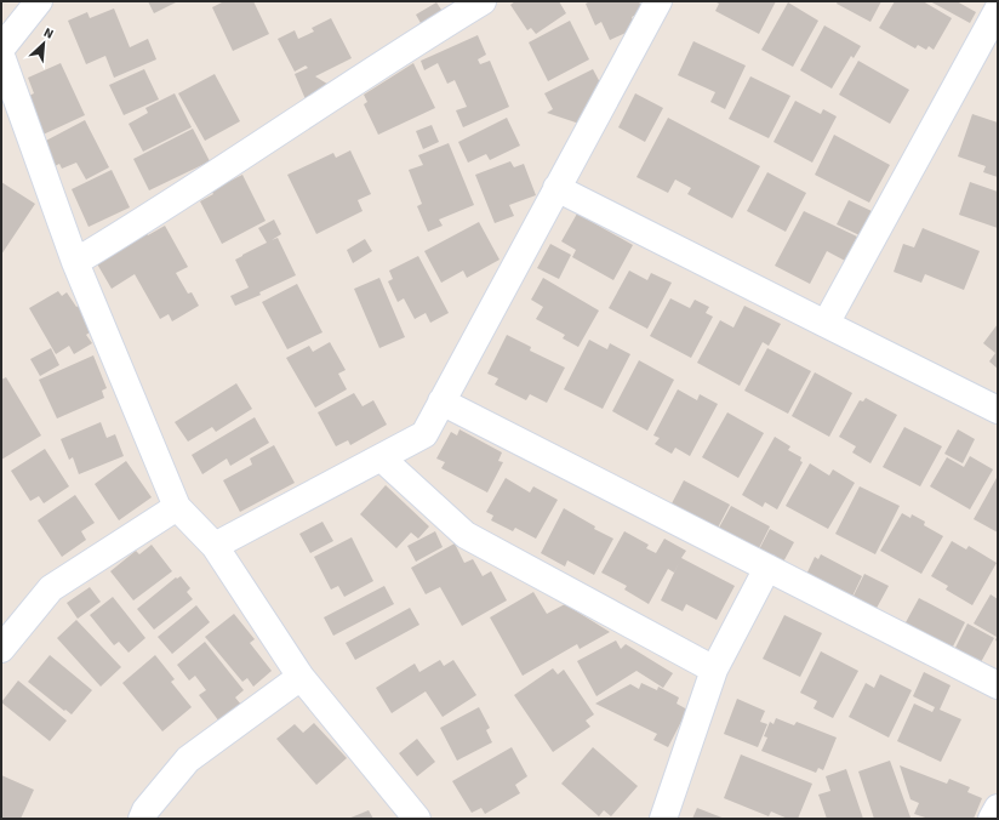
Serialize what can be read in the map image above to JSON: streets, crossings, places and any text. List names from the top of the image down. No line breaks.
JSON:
{"north":"top right"}
